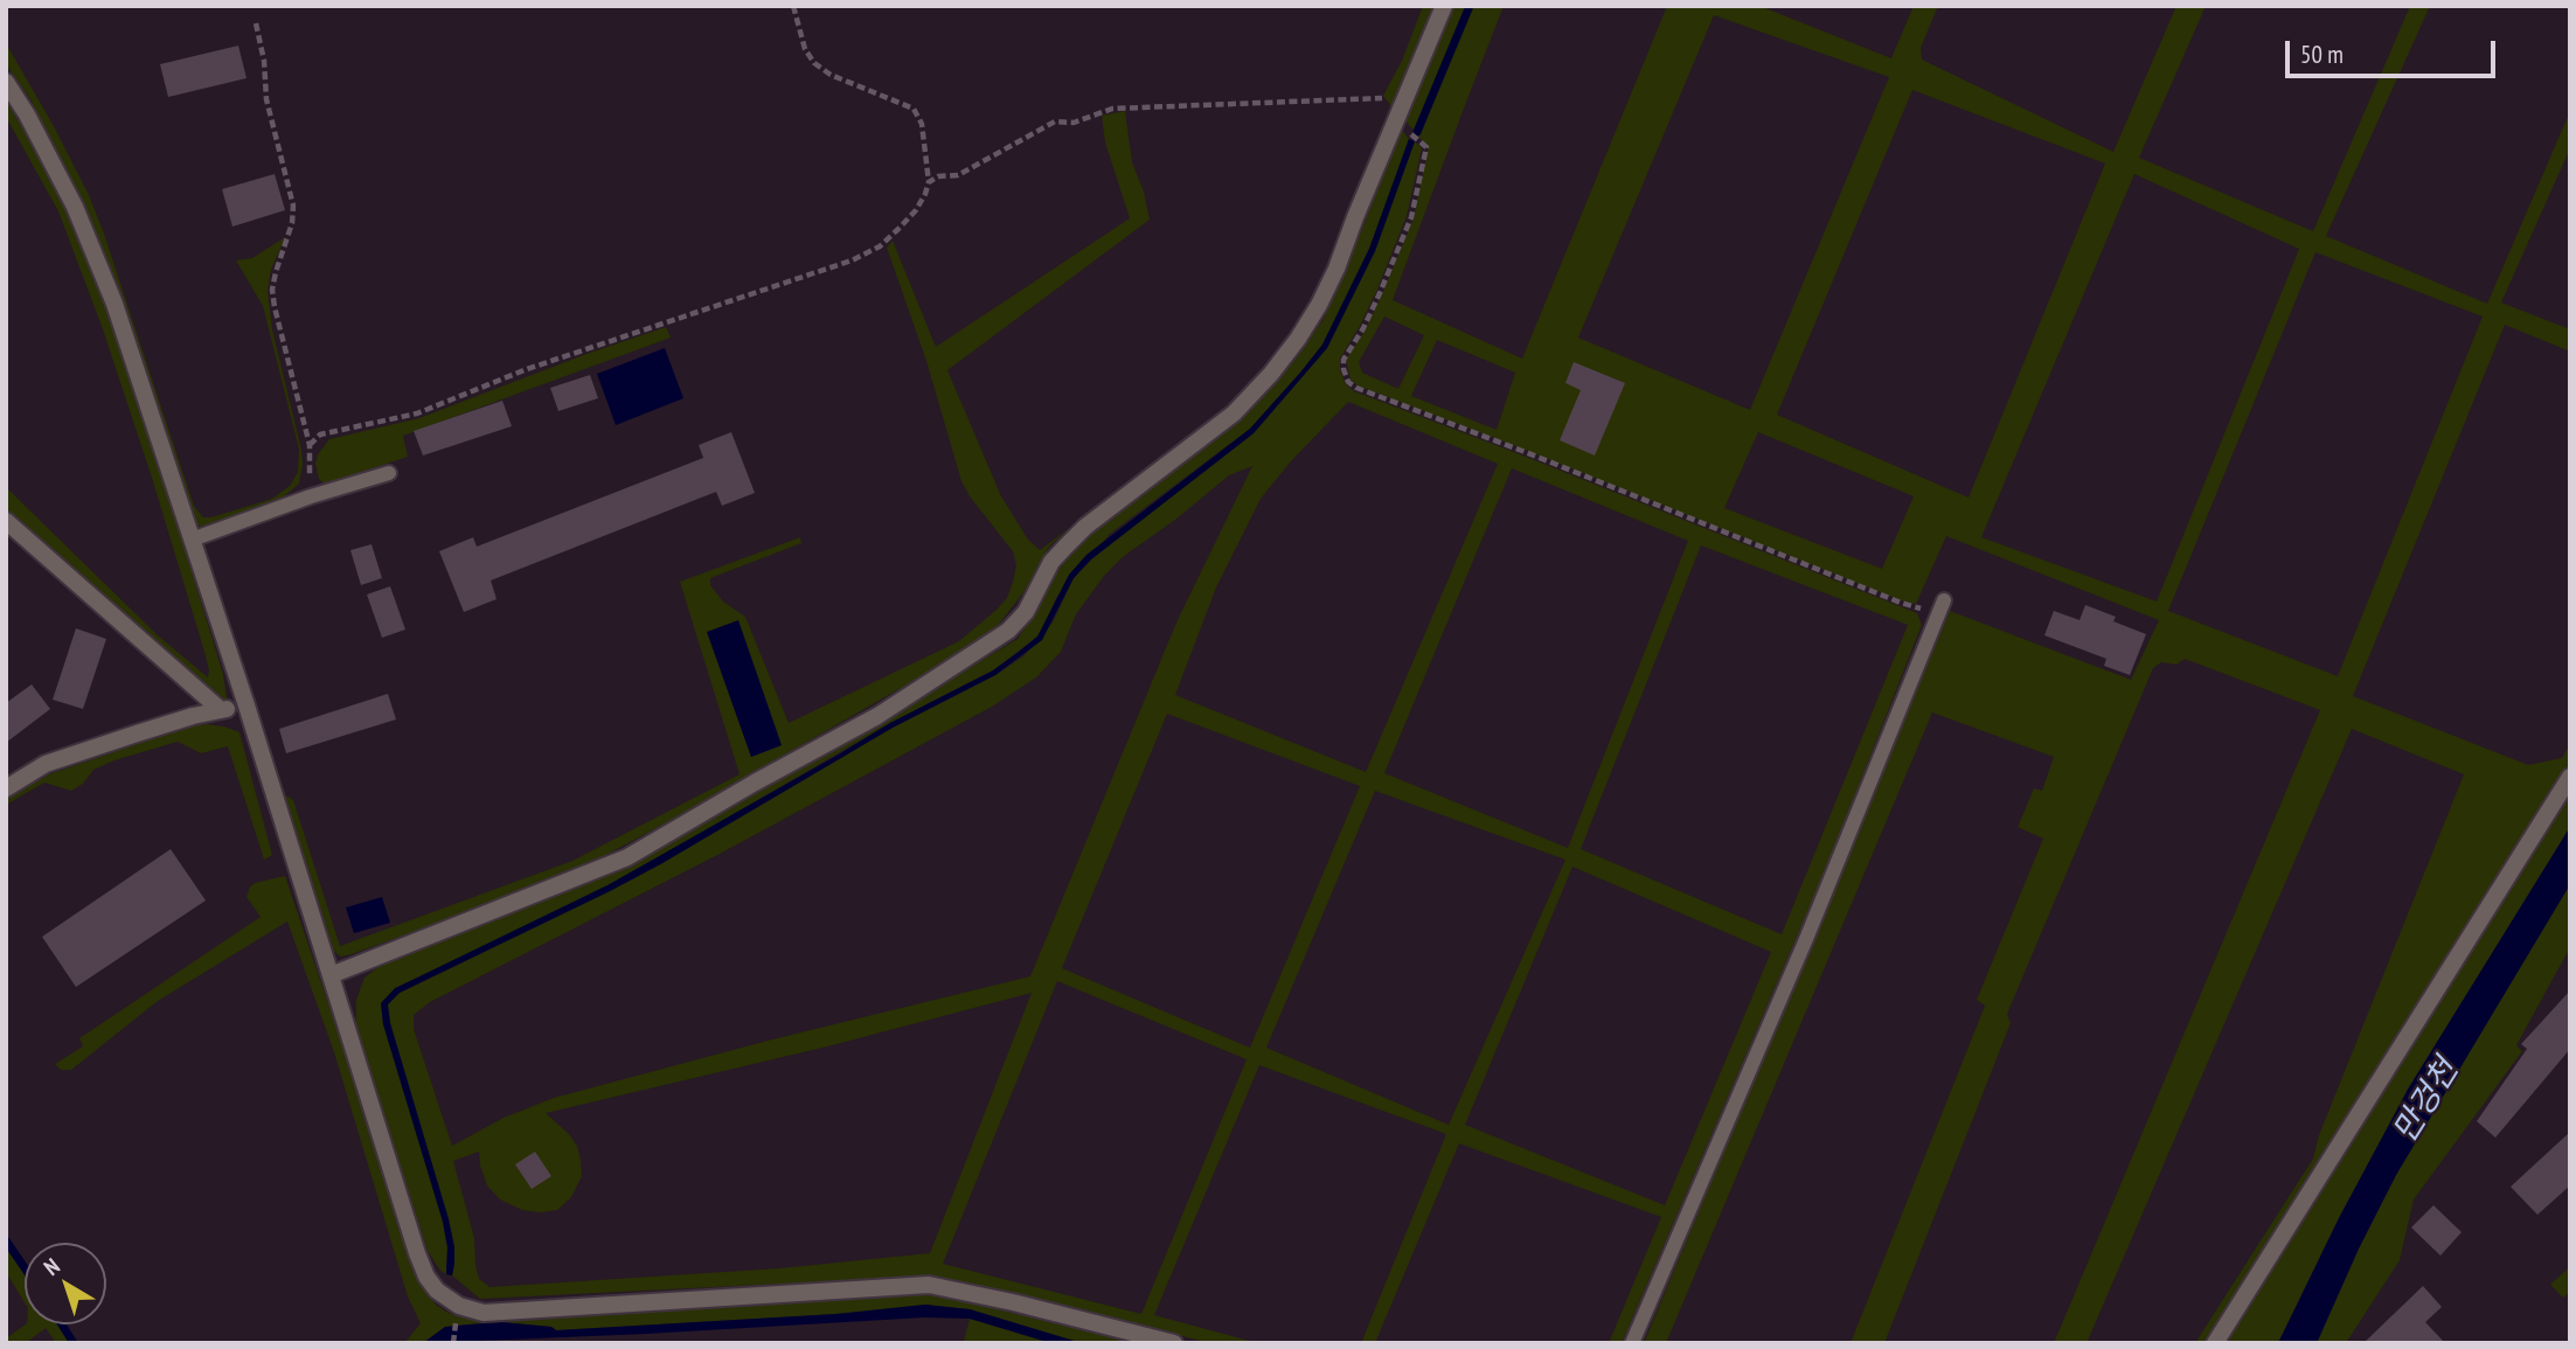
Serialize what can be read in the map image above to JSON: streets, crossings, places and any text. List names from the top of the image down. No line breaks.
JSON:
{"water":["만겅천"],"scale_bar":"50 m","north":"top left"}
